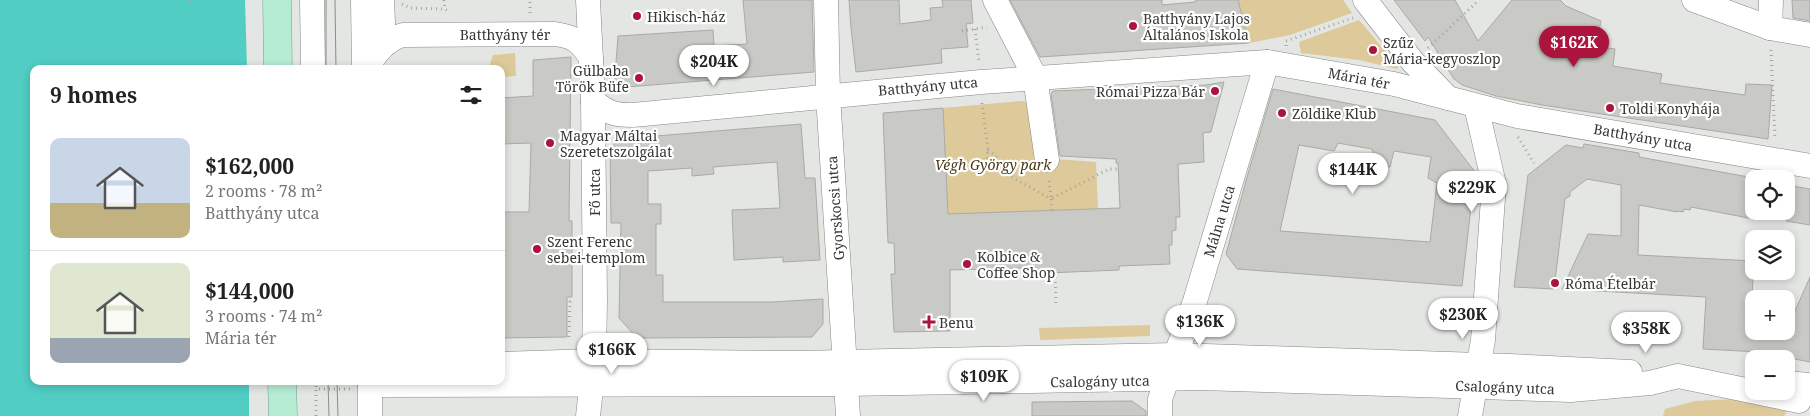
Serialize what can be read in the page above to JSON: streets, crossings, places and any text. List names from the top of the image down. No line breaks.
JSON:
{"streets":{"street":["Batthyány tér","Mária tér","Batthyány utca","Fő utca","Gyorskocsi utca","Málna utca","Csalogány utca"]},"crossings":[["Batthyány tér","Fő utca"],["Mária tér","Batthyány utca"],["Mária tér","Málna utca"],["Batthyány utca","Fő utca"],["Batthyány utca","Gyorskocsi utca"],["Batthyány utca","Málna utca"],["Fő utca","Csalogány utca"],["Gyorskocsi utca","Csalogány utca"],["Málna utca","Csalogány utca"]],"parks":["Végh György park"],"places":{"other":["Hikisch-ház","Batthyány Lajos Általános Iskola","Szűz Mária-kegyoszlop","Gülbaba Török Büfe","Római Pizza Bár","Toldi Konyhája","Zöldike Klub","Magyar Máltai Szeretetszolgálat","Szent Ferenc sebei-templom","Kolbice & Coffee Shop","Róma Ételbár"],"health":["Benu"]},"page":{"price":["$162K","$204K","$144K","$229K","$230K","$136K","$358K","$166K","$109K"],"heading":"9 homes","list":[{"name":"$162,000","note":"2 rooms · 78 m² · Batthyány utca"},{"name":"$144,000","note":"3 rooms · 74 m² · Mária tér"}],"map_buttons":["+","−"]}}
